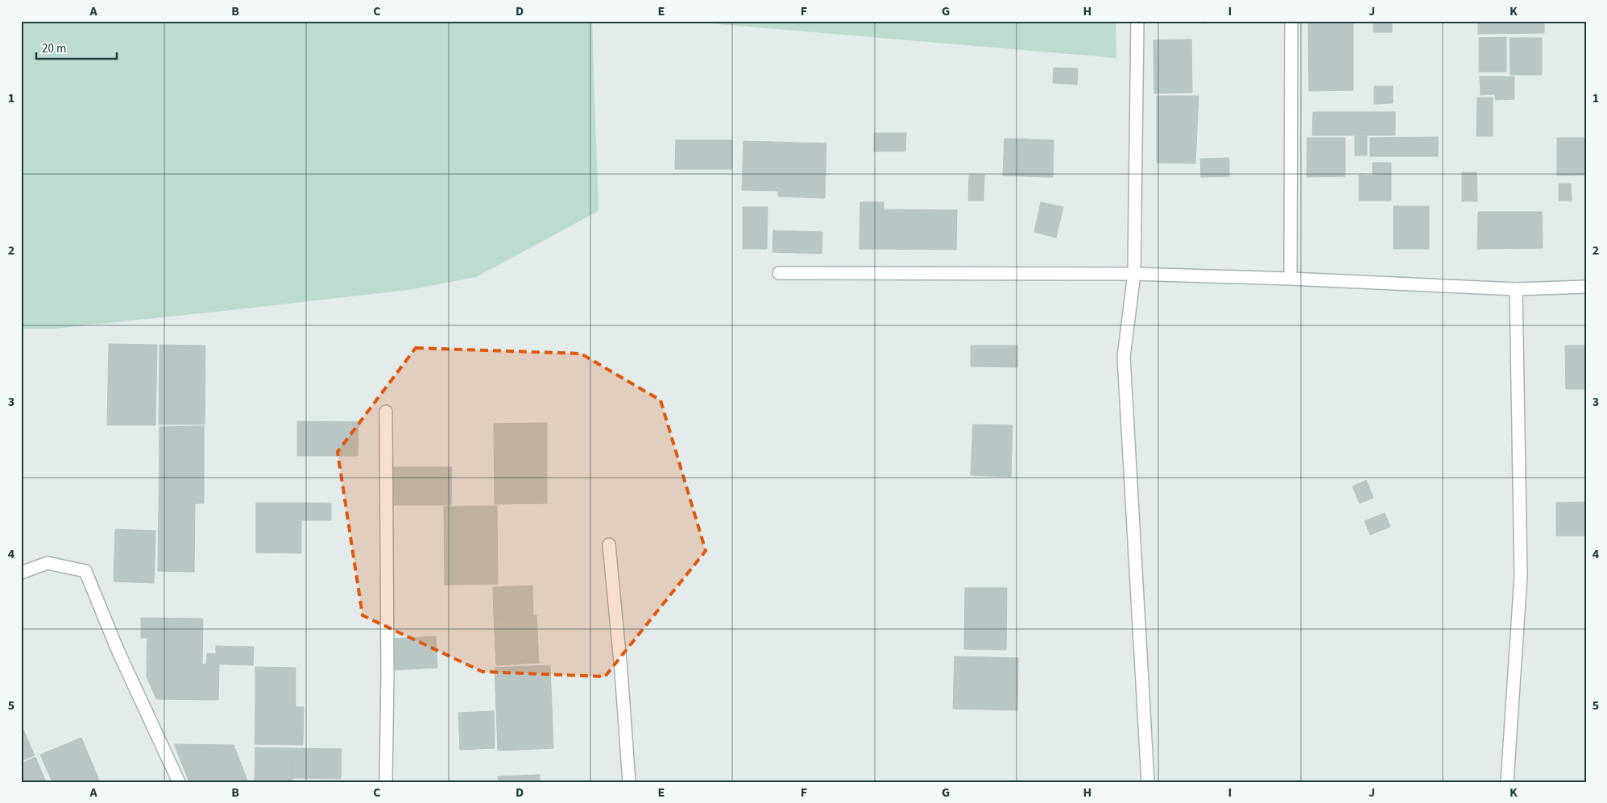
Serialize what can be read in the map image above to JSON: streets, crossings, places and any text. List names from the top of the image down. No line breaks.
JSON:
{"scale_bar":"20 m","grid":{"columns":["A","B","C","D","E","F","G","H","I","J","K"],"rows":["1","2","3","4","5"]}}
